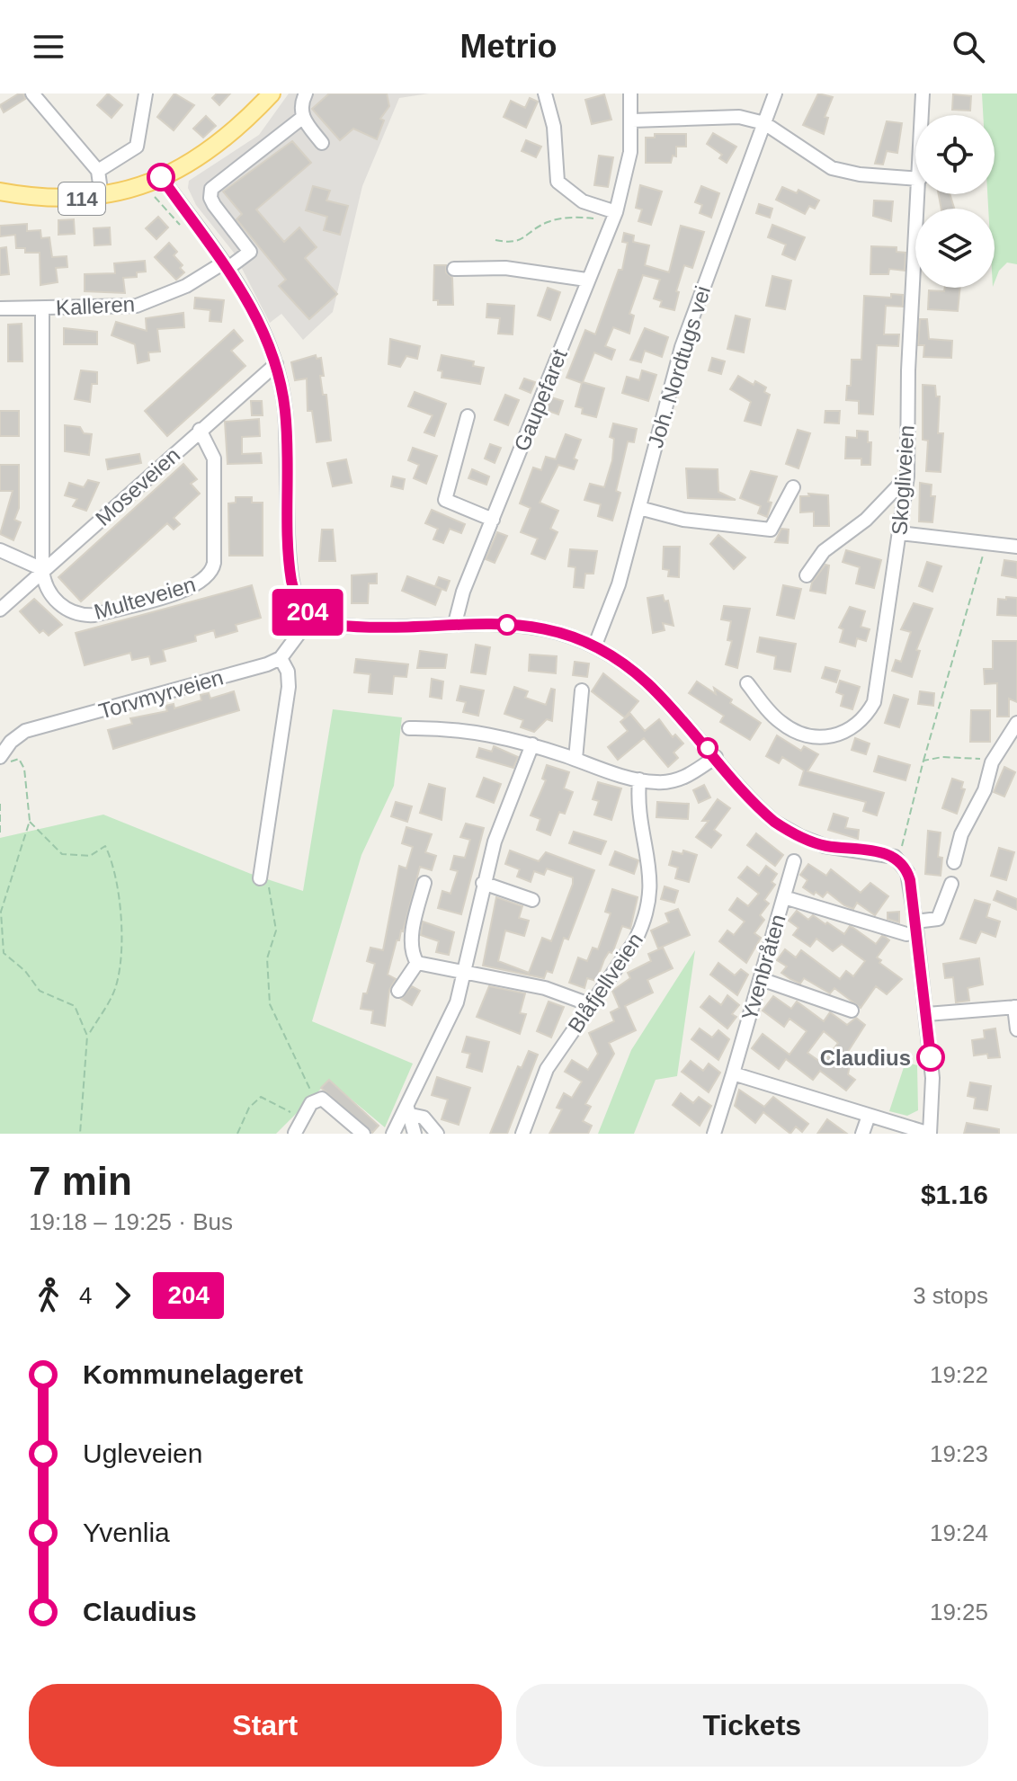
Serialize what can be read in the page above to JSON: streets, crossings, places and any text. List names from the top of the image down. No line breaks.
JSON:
{"streets":{"main road":["114"],"street":["Kalleren","Joh. Nordtugs vei","Gaupefaret","Skogliveien","Moseveien","Multeveien","Torvmyrveien","Yvenbråten","Blåfjellveien"]},"crossings":[["Kalleren","Multeveien"],["Moseveien","Multeveien"]],"places":["Claudius"],"lines":["bus line 204"],"page":{"header":"Metrio","on_map":"204","heading":["7 min","19:18 – 19:25 · Bus","$1.16"],"legs":["4","204","3 stops"],"list":[{"name":"Kommunelageret","value":"19:22"},{"name":"Ugleveien","value":"19:23"},{"name":"Yvenlia","value":"19:24"},{"name":"Claudius","value":"19:25"}],"buttons":["Start","Tickets"]}}
